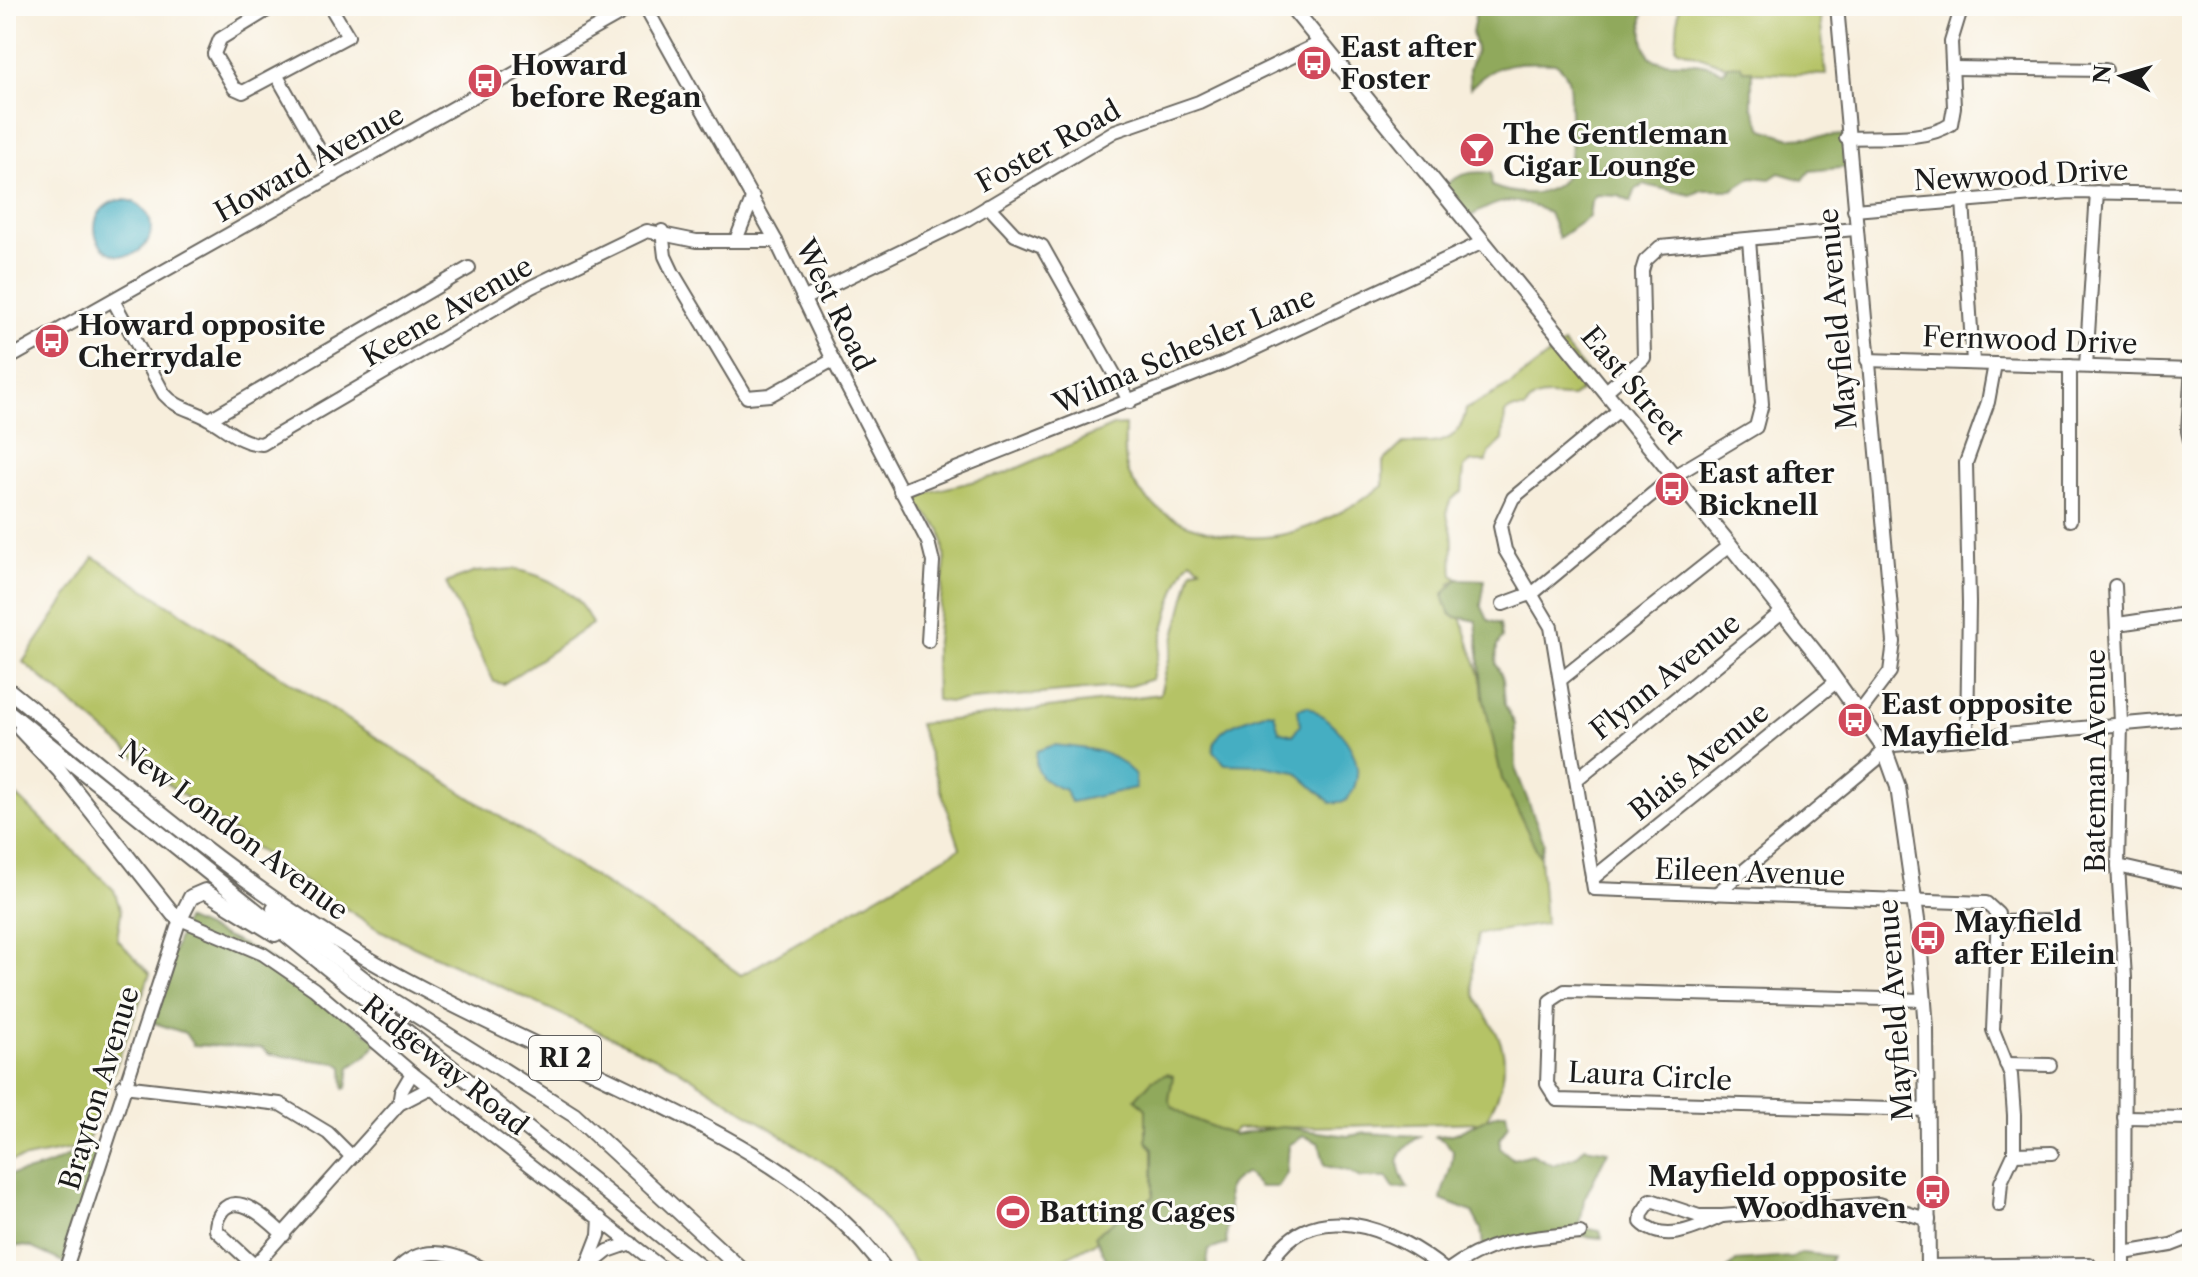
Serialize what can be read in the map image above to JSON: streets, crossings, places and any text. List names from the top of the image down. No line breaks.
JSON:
{"streets":{"main road":["Mayfield Avenue","East Street","New London Avenue","RI 2"],"street":["Foster Road","Howard Avenue","Newwood Drive","West Road","Keene Avenue","Fernwood Drive","Wilma Schesler Lane","Flynn Avenue","Blais Avenue","Bateman Avenue","Eileen Avenue","Ridgeway Road","Laura Circle","Brayton Avenue"]},"crossings":[["Foster Road","West Road"],["Foster Road","East Street"],["Howard Avenue","Keene Avenue"],["Newwood Drive","Mayfield Avenue"],["West Road","Keene Avenue"],["West Road","Wilma Schesler Lane"],["Mayfield Avenue","Fernwood Drive"],["Mayfield Avenue","East Street"],["Mayfield Avenue","Eileen Avenue"],["Mayfield Avenue","Laura Circle"],["Wilma Schesler Lane","East Street"],["East Street","Flynn Avenue"],["East Street","Blais Avenue"],["Blais Avenue","Eileen Avenue"],["Ridgeway Road","Brayton Avenue"]],"places":{"bus stop":["East after Foster","Howard before Regan","Howard opposite Cherrydale","East after Bicknell","East opposite Mayfield","Mayfield after Eilein","Mayfield opposite Woodhaven"],"bar":["The Gentleman Cigar Lounge"],"sports":["Batting Cages"]},"north":"left"}
